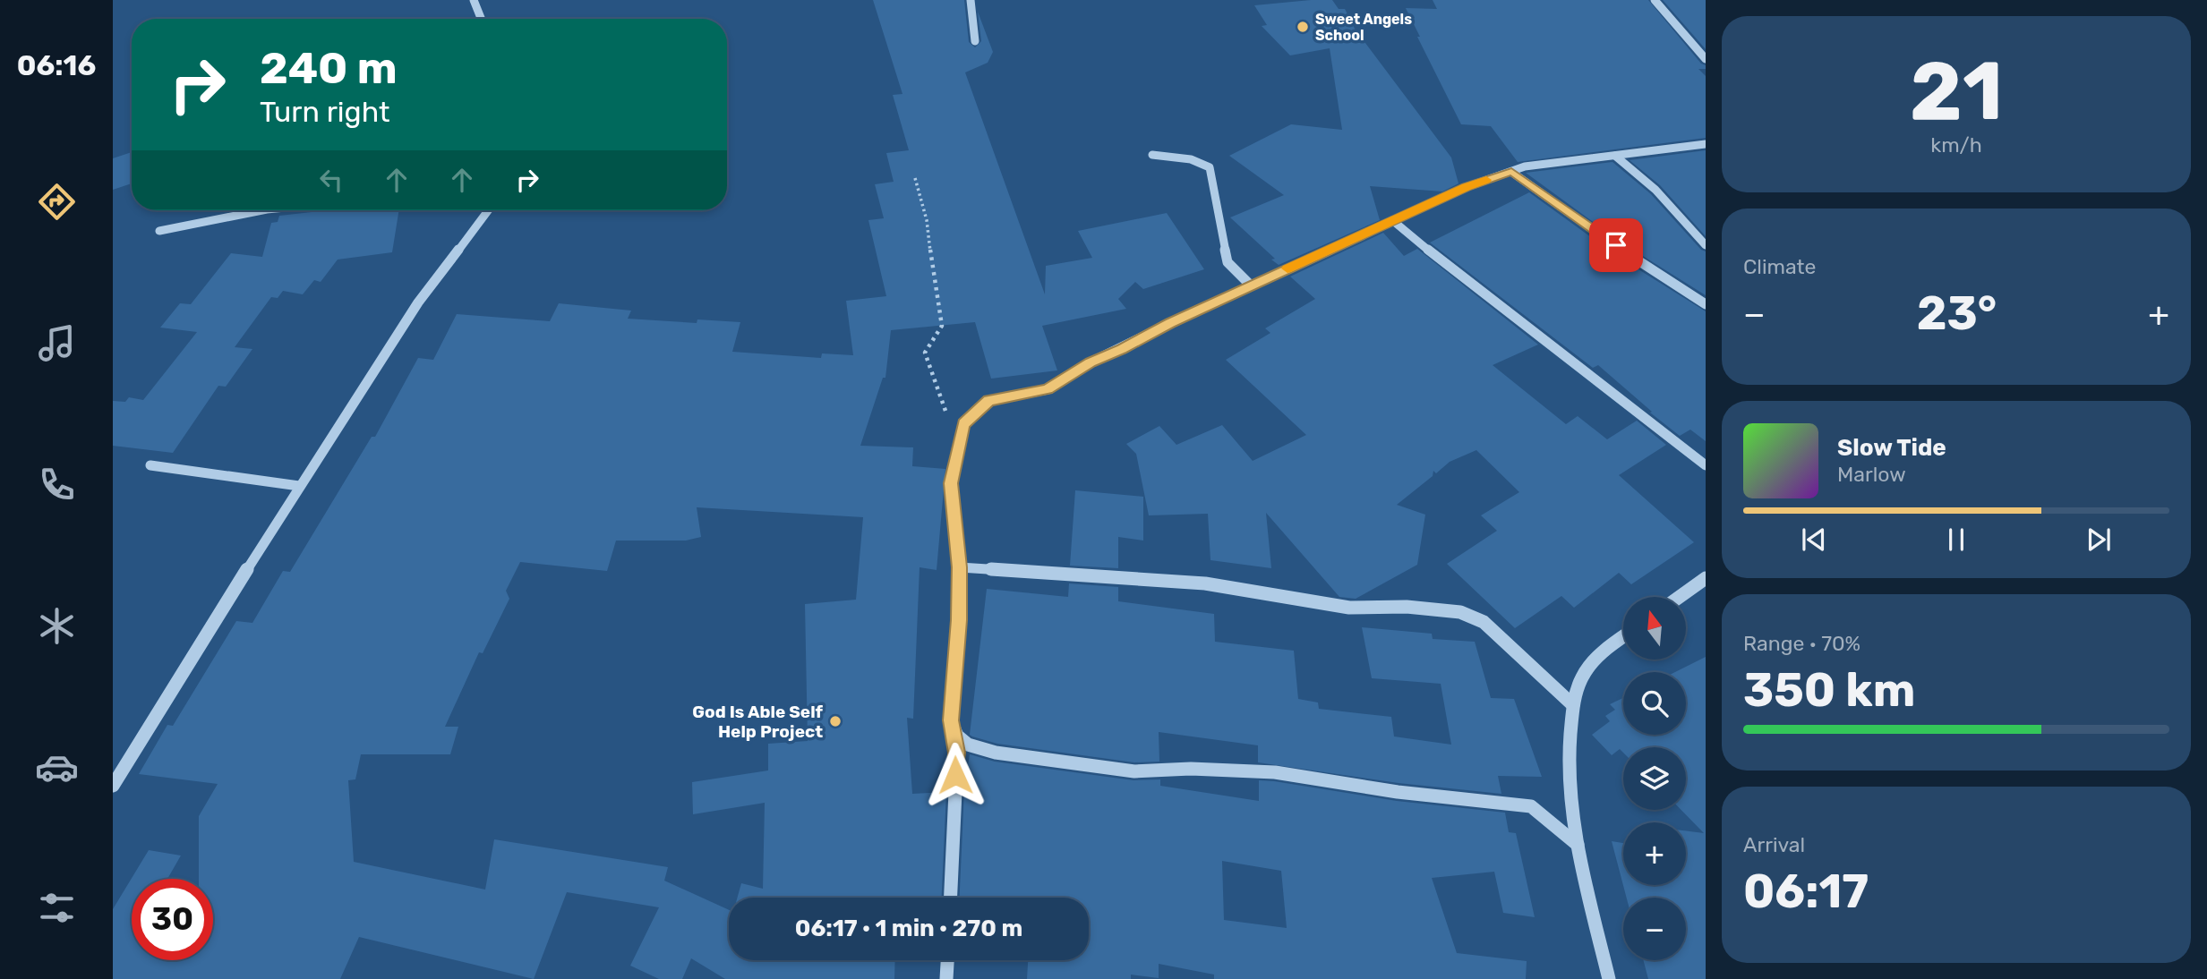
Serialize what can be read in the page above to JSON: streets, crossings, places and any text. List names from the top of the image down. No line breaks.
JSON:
{"places":["Sweet Angels School","God Is Able Self Help Project"],"north":"top","page":{"tabs":"06:16","tile":[["21","km/h"],"Climate",["Range · 70%","350 km"],["Arrival","06:17"]],"turn":["240 m","Turn right"],"heat":["−","23°","+"],"song":["Slow Tide","Marlow"],"map_buttons":["+","−"],"limit":"30","trip":"06:17 · 1 min · 270 m"}}
